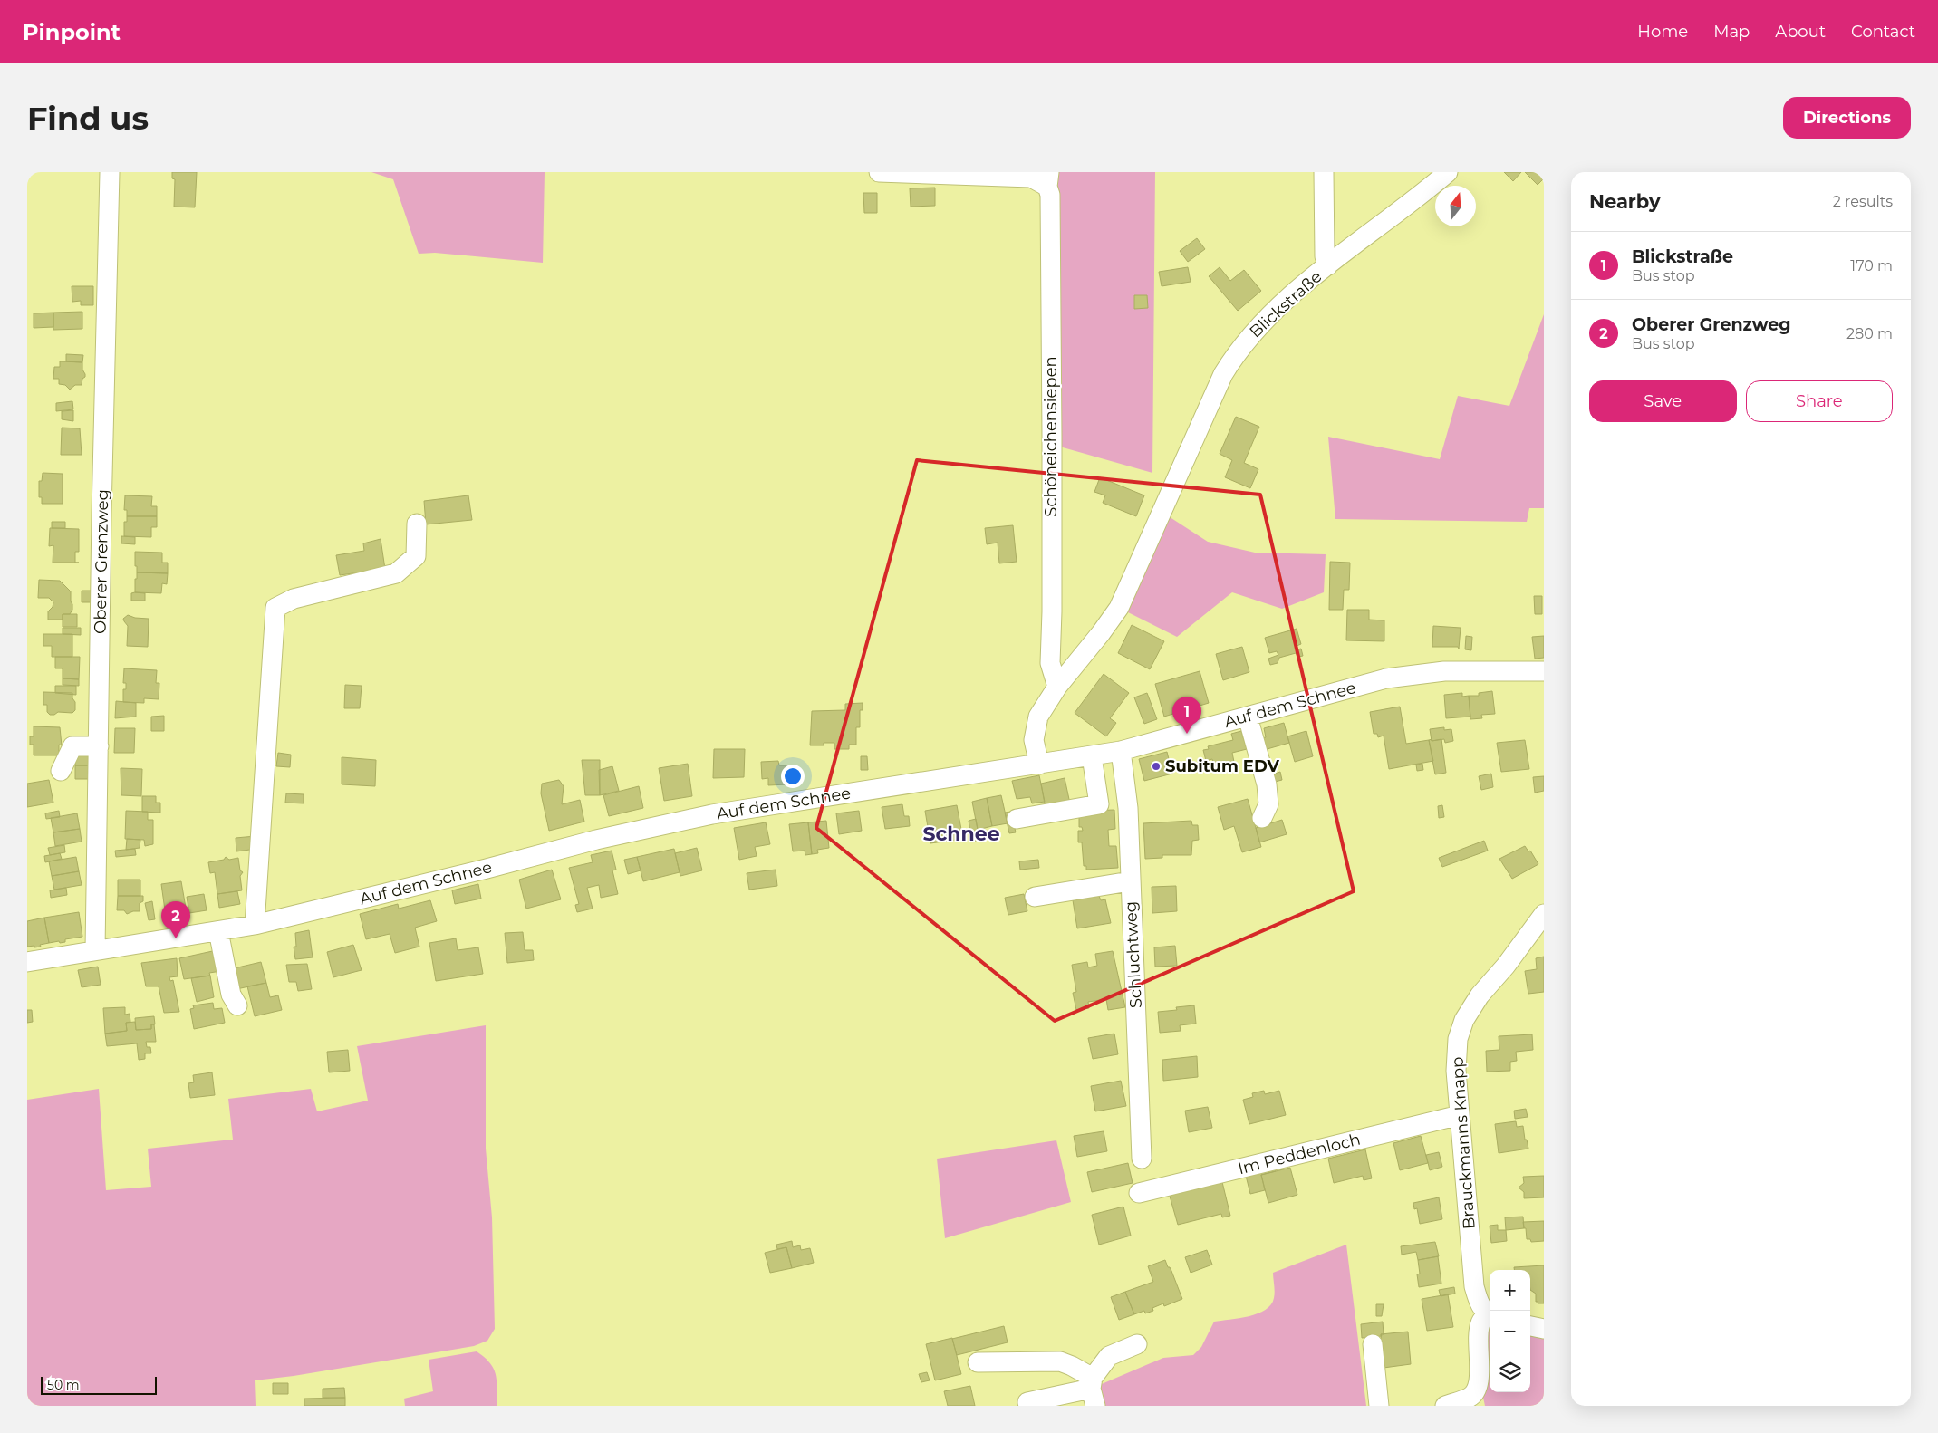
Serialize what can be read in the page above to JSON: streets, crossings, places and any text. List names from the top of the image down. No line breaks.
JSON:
{"streets":{"street":["Blickstraße","Schöneichensiepen","Oberer Grenzweg","Auf dem Schnee","Schluchtweg","Brauckmanns Knapp","Im Peddenloch"]},"crossings":[["Blickstraße","Schöneichensiepen"],["Blickstraße","Auf dem Schnee"],["Oberer Grenzweg","Auf dem Schnee"],["Auf dem Schnee","Schluchtweg"],["Brauckmanns Knapp","Im Peddenloch"]],"districts":["Schnee"],"places":["Subitum EDV"],"scale_bar":"50 m","north":"top","page":{"header":"Pinpoint","nav":["Home","Map","About","Contact"],"buttons":["Directions",["Save","Share"]],"title":"Find us","heading":["Nearby","2 results"],"list":[{"mark":"1","name":"Blickstraße","note":"Bus stop","value":"170 m"},{"mark":"2","name":"Oberer Grenzweg","note":"Bus stop","value":"280 m"}],"pins":["1","2"],"map_buttons":["+","−"],"scale":"50 m"}}
